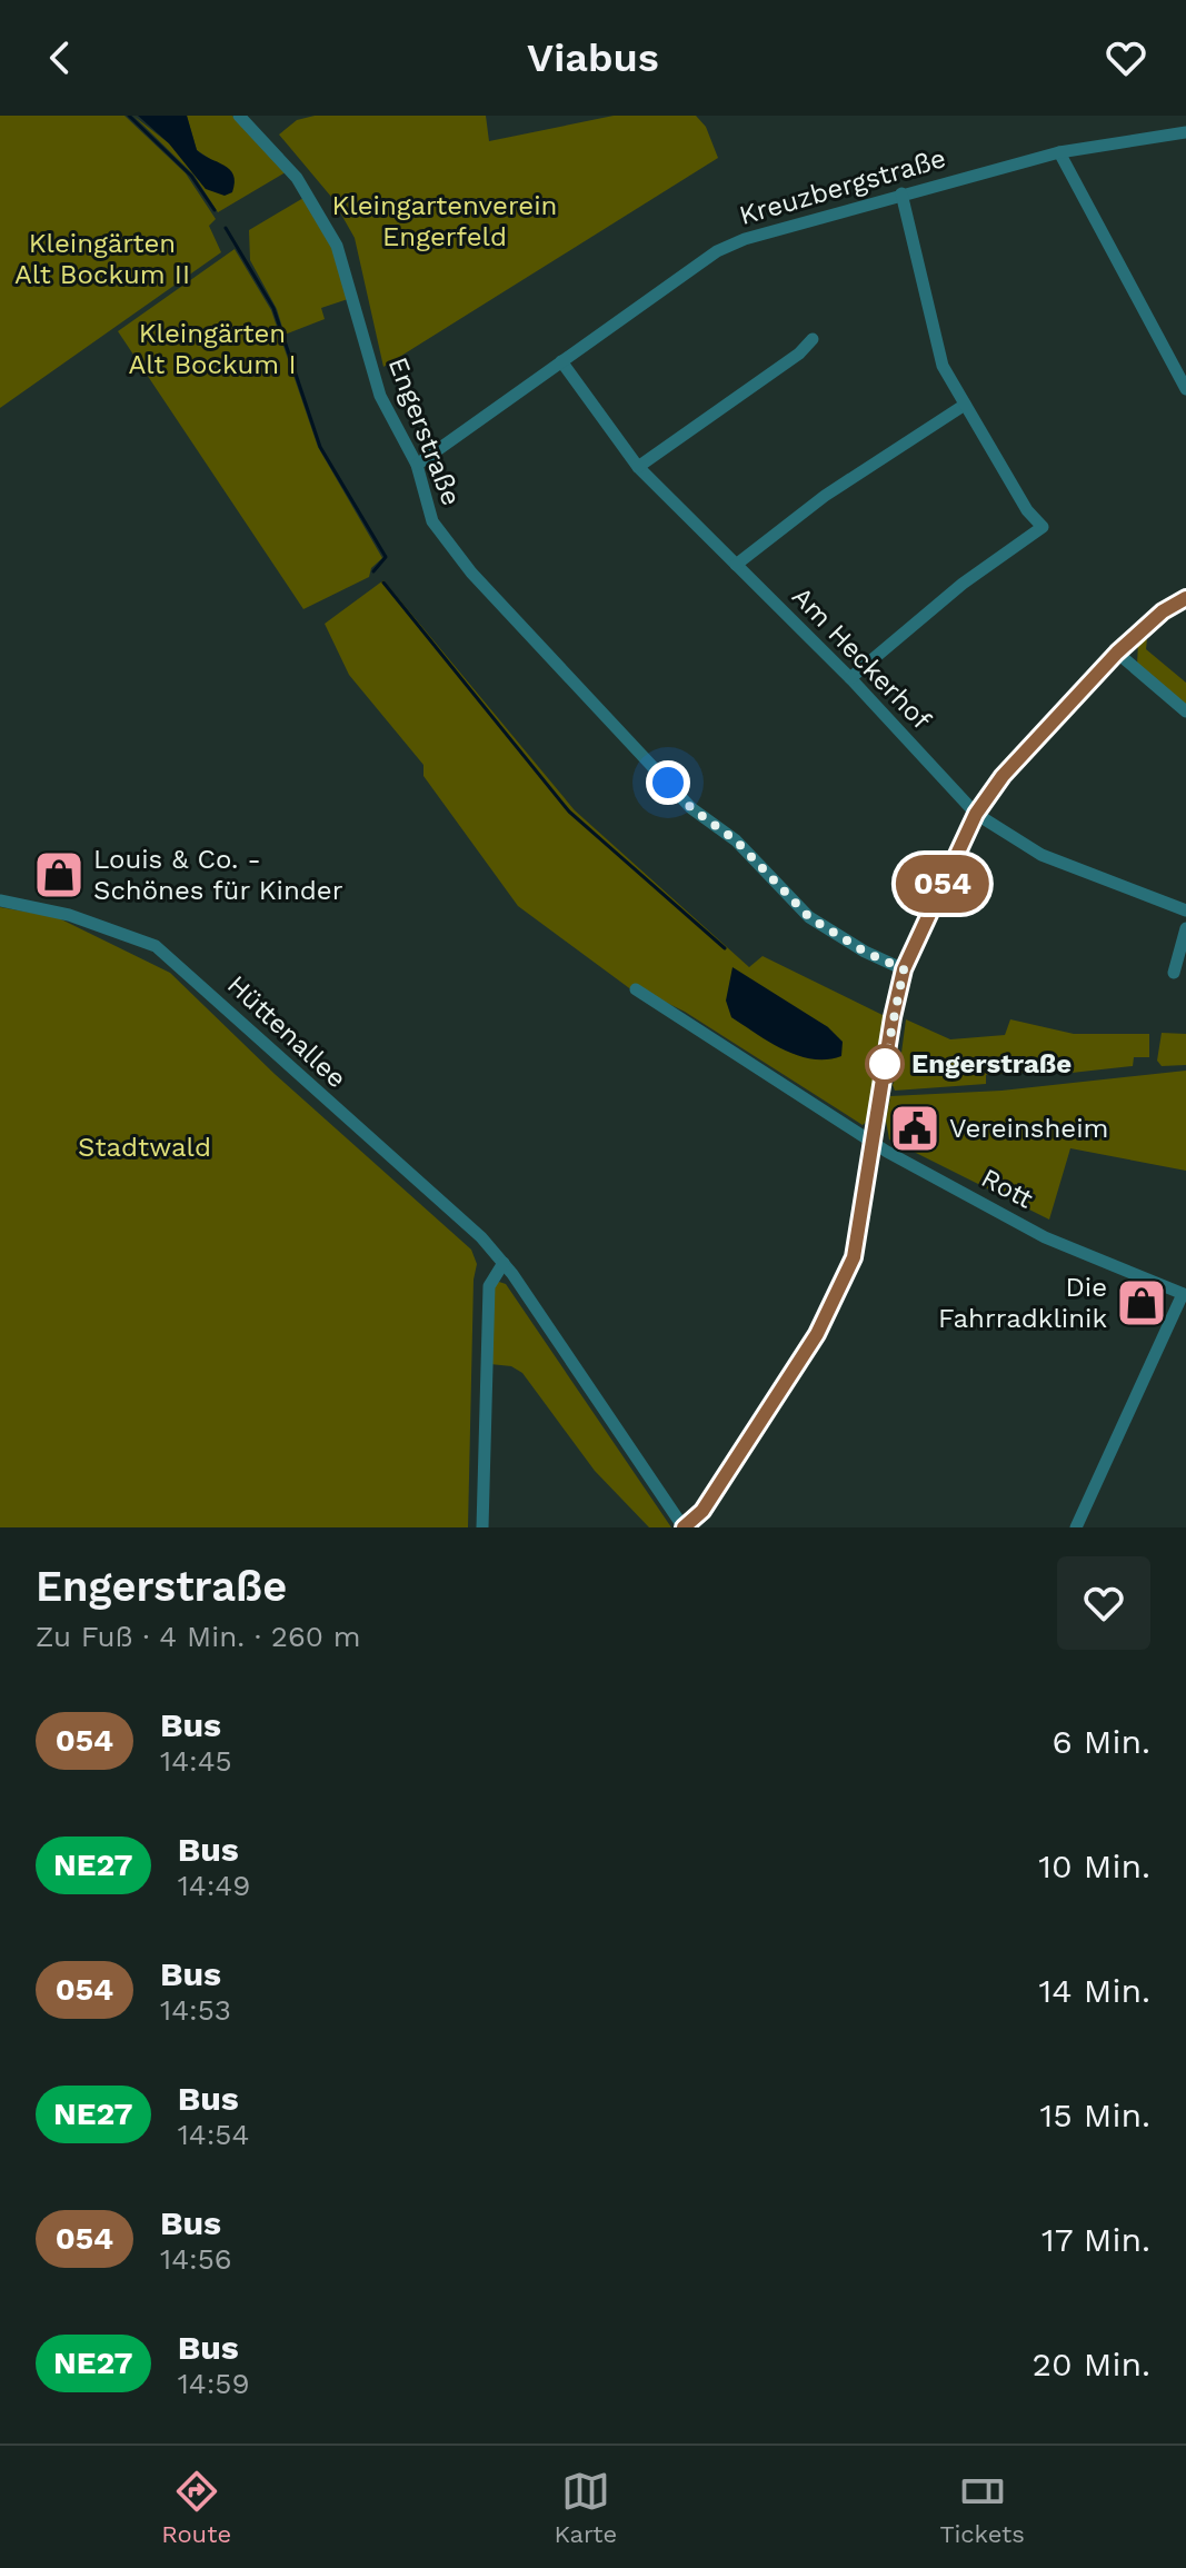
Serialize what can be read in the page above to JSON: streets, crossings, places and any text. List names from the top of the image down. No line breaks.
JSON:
{"streets":{"street":["Kreuzbergstraße","Engerstraße","Am Heckerhof","Hüttenallee","Rott"]},"crossings":[["Kreuzbergstraße","Engerstraße"],["Kreuzbergstraße","Am Heckerhof"]],"parks":["Kleingartenverein Engerfeld","Kleingärten Alt Bockum II","Kleingärten Alt Bockum I","Stadtwald"],"places":{"shop":["Louis & Co. - Schönes für Kinder","Die Fahrradklinik"],"other":["Engerstraße"],"public building":["Vereinsheim"]},"lines":["bus line 054"],"page":{"header":"Viabus","on_map":"054","heading":["Engerstraße","Zu Fuß · 4 Min. · 260 m"],"list":[{"mark":"054","name":"Bus","note":"14:45","value":"6 Min."},{"mark":"NE27","name":"Bus","note":"14:49","value":"10 Min."},{"mark":"054","name":"Bus","note":"14:53","value":"14 Min."},{"mark":"NE27","name":"Bus","note":"14:54","value":"15 Min."},{"mark":"054","name":"Bus","note":"14:56","value":"17 Min."},{"mark":"NE27","name":"Bus","note":"14:59","value":"20 Min."}],"tabs":["Route","Karte","Tickets"]}}
